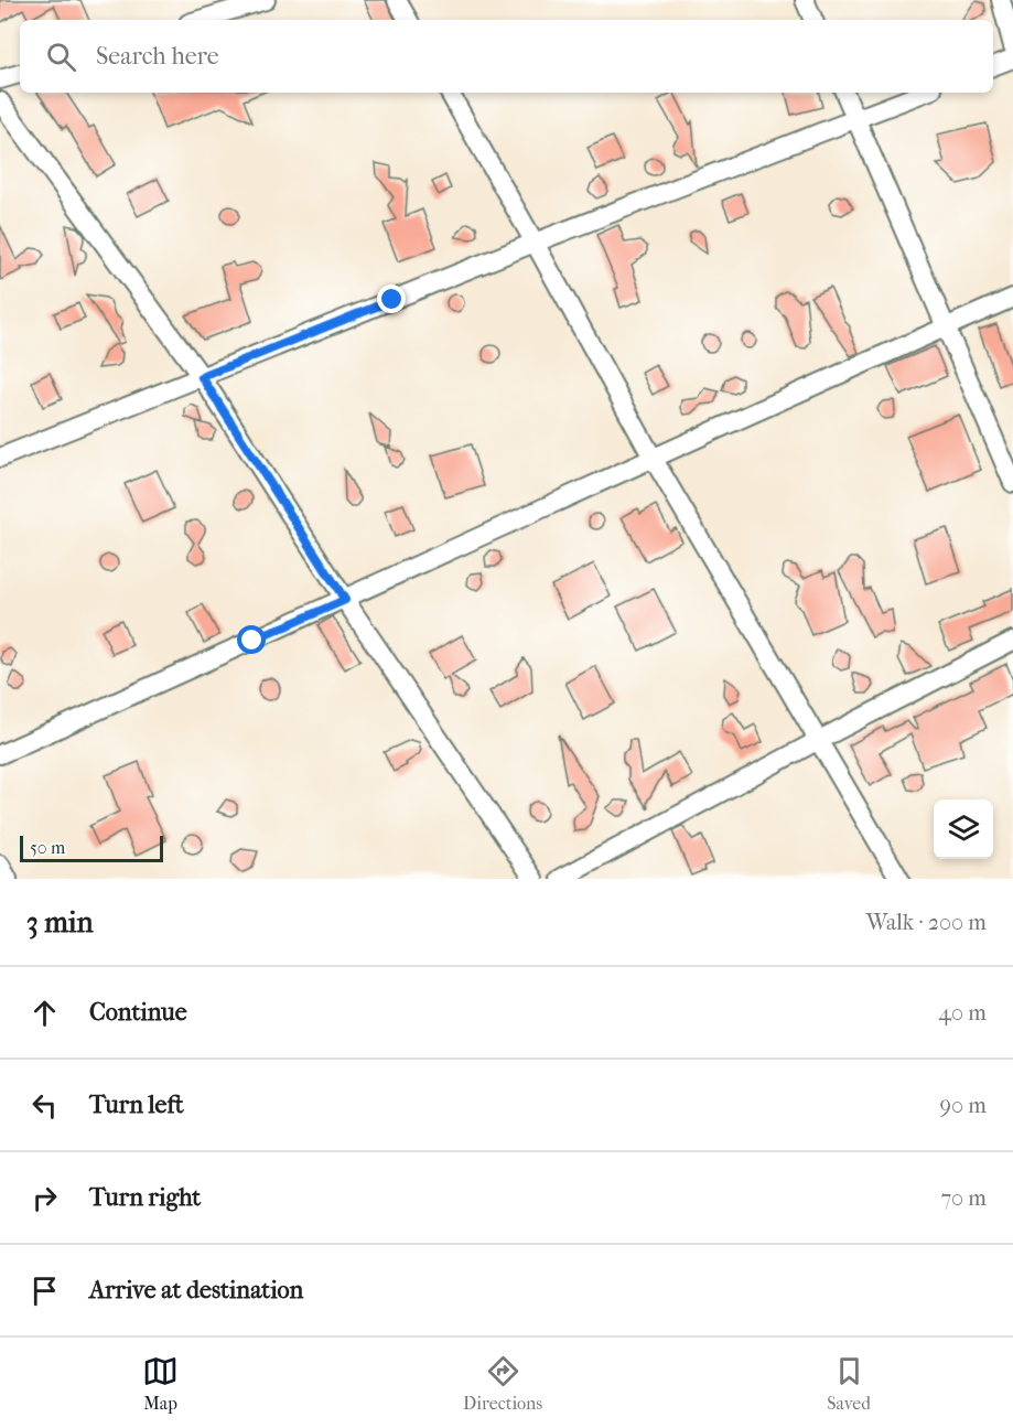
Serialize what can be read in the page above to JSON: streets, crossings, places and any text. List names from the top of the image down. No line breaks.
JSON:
{"scale_bar":"50 m","page":{"search":"Search here","scale":"50 m","heading":["3 min","Walk · 200 m"],"list":[["Continue","40 m"],["Turn left","90 m"],["Turn right","70 m"],"Arrive at destination"],"nav":["Map","Directions","Saved"]}}
